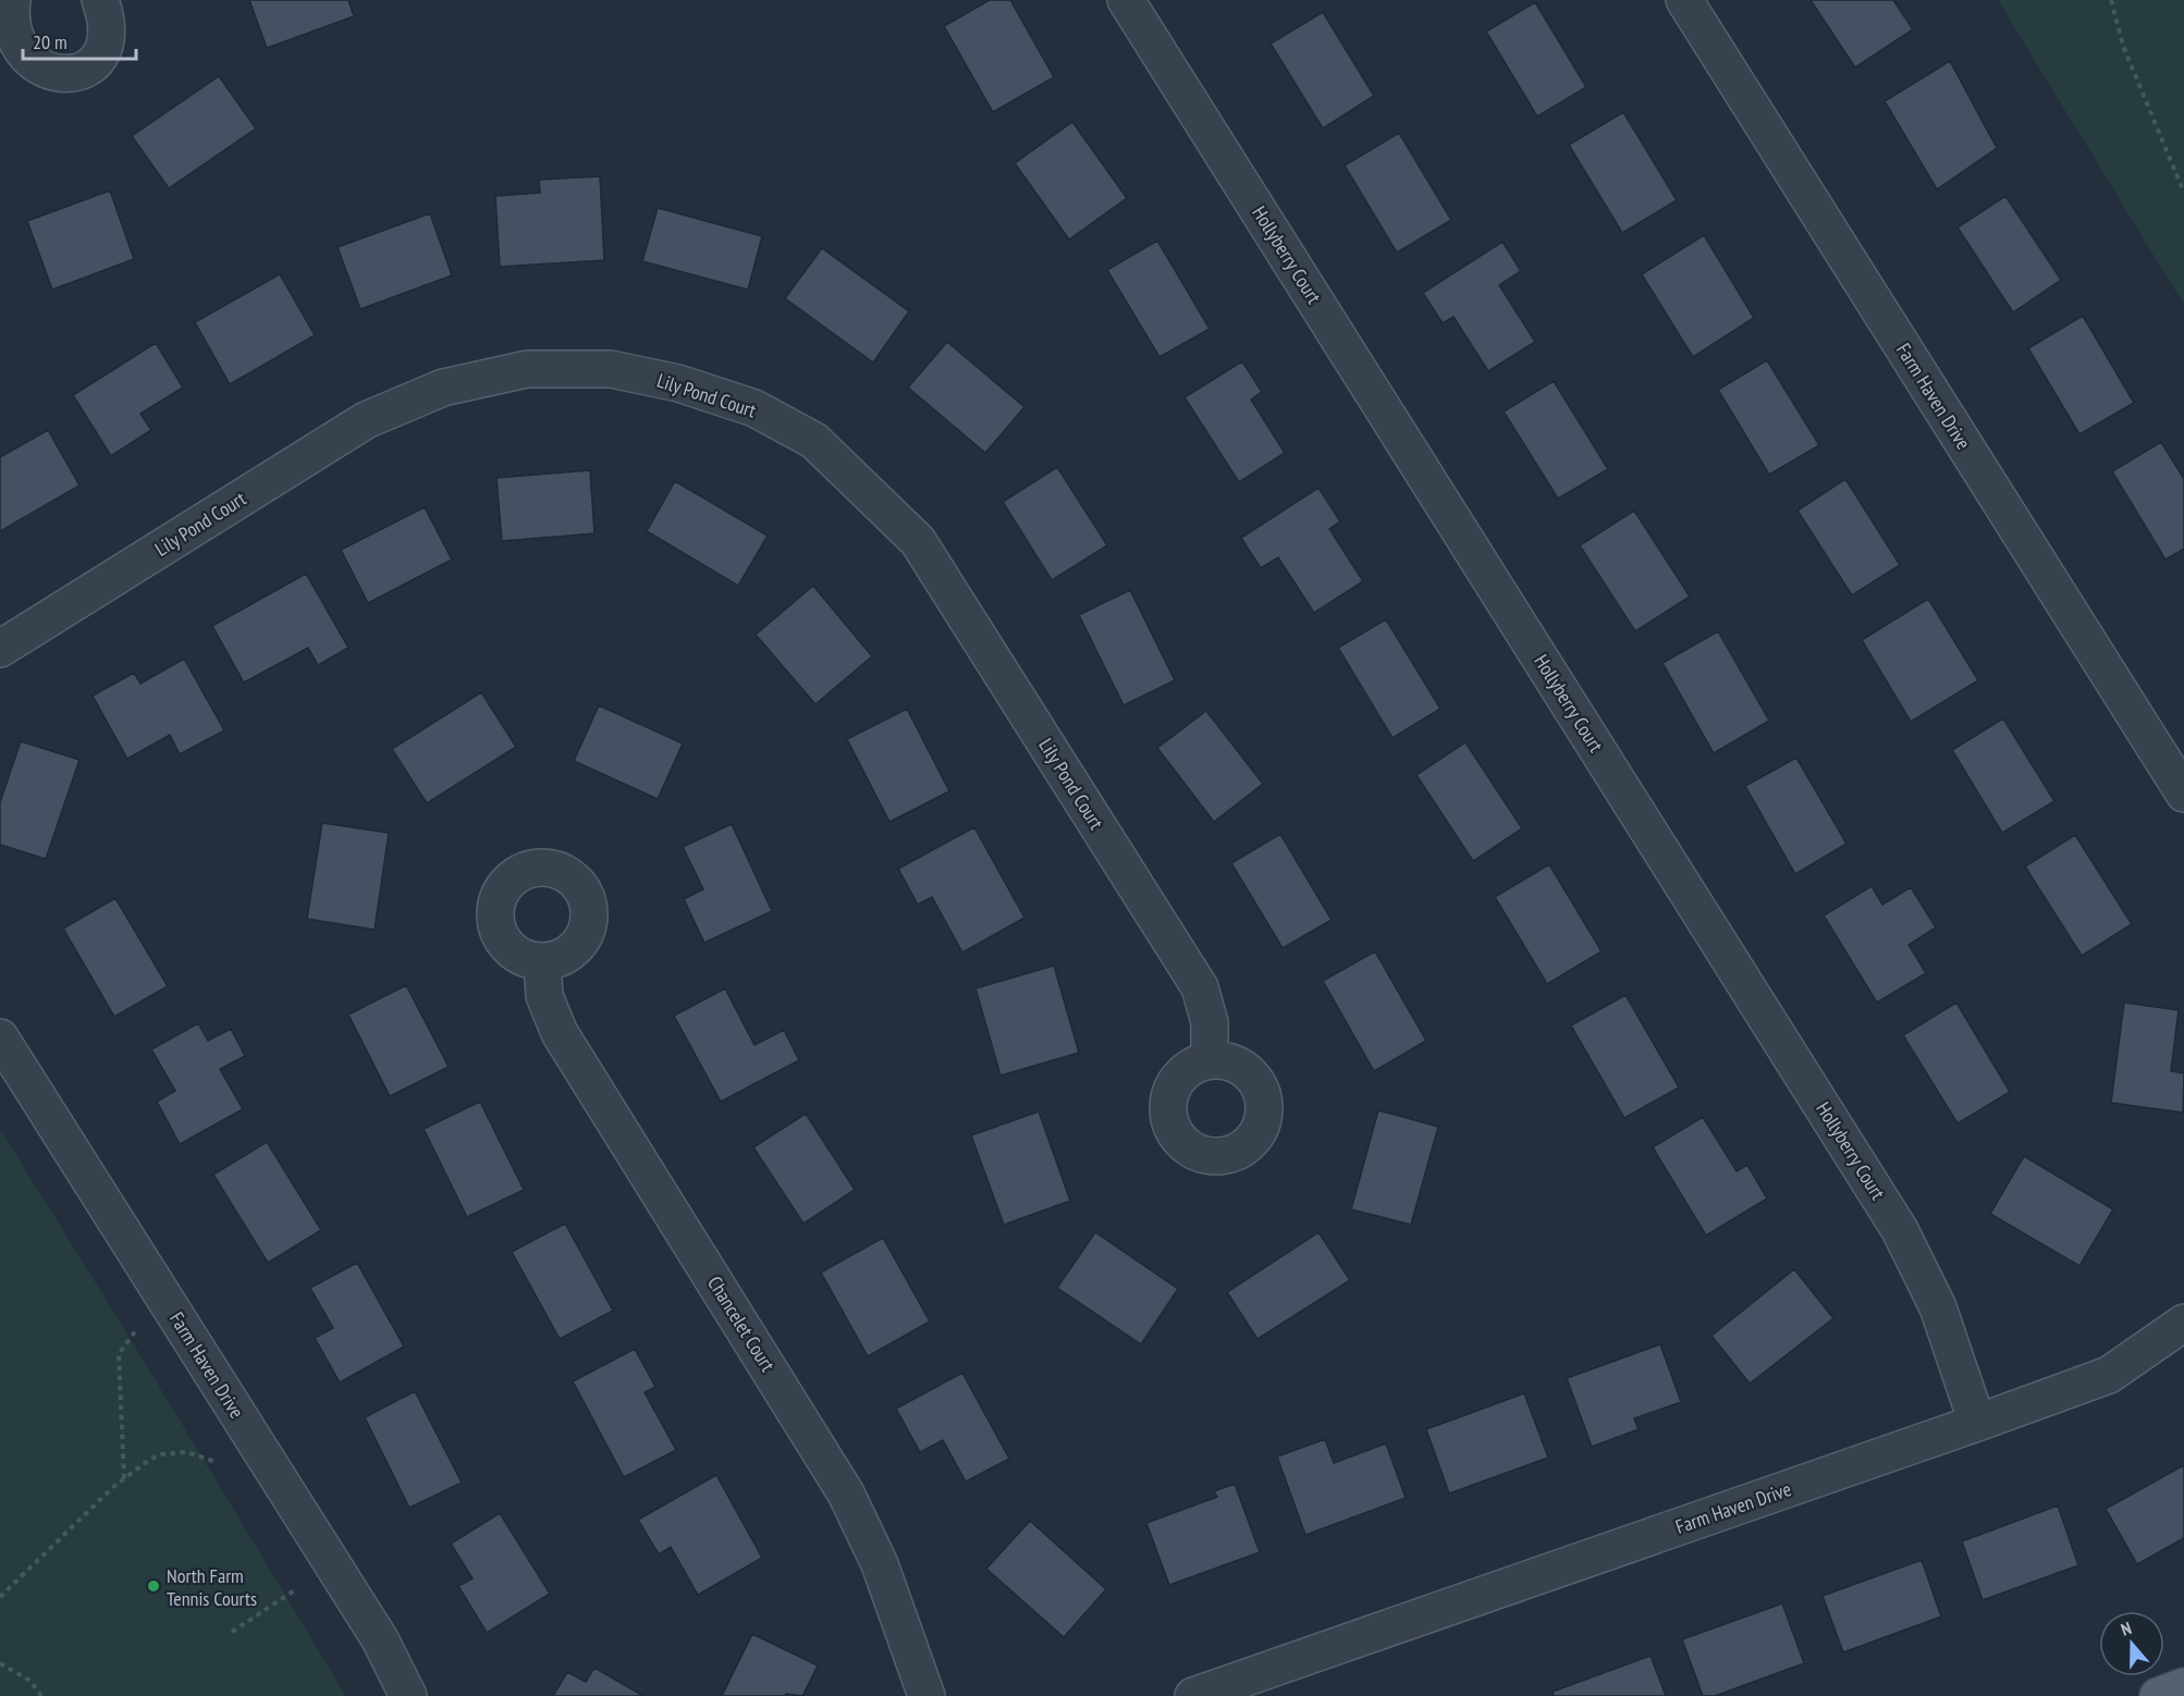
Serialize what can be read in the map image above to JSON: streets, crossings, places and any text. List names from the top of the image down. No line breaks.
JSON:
{"streets":{"street":["Hollyberry Court","Lily Pond Court","Farm Haven Drive","Chancelet Court"]},"crossings":[["Hollyberry Court","Farm Haven Drive"]],"places":["North Farm Tennis Courts"],"scale_bar":"20 m","north":"top"}
